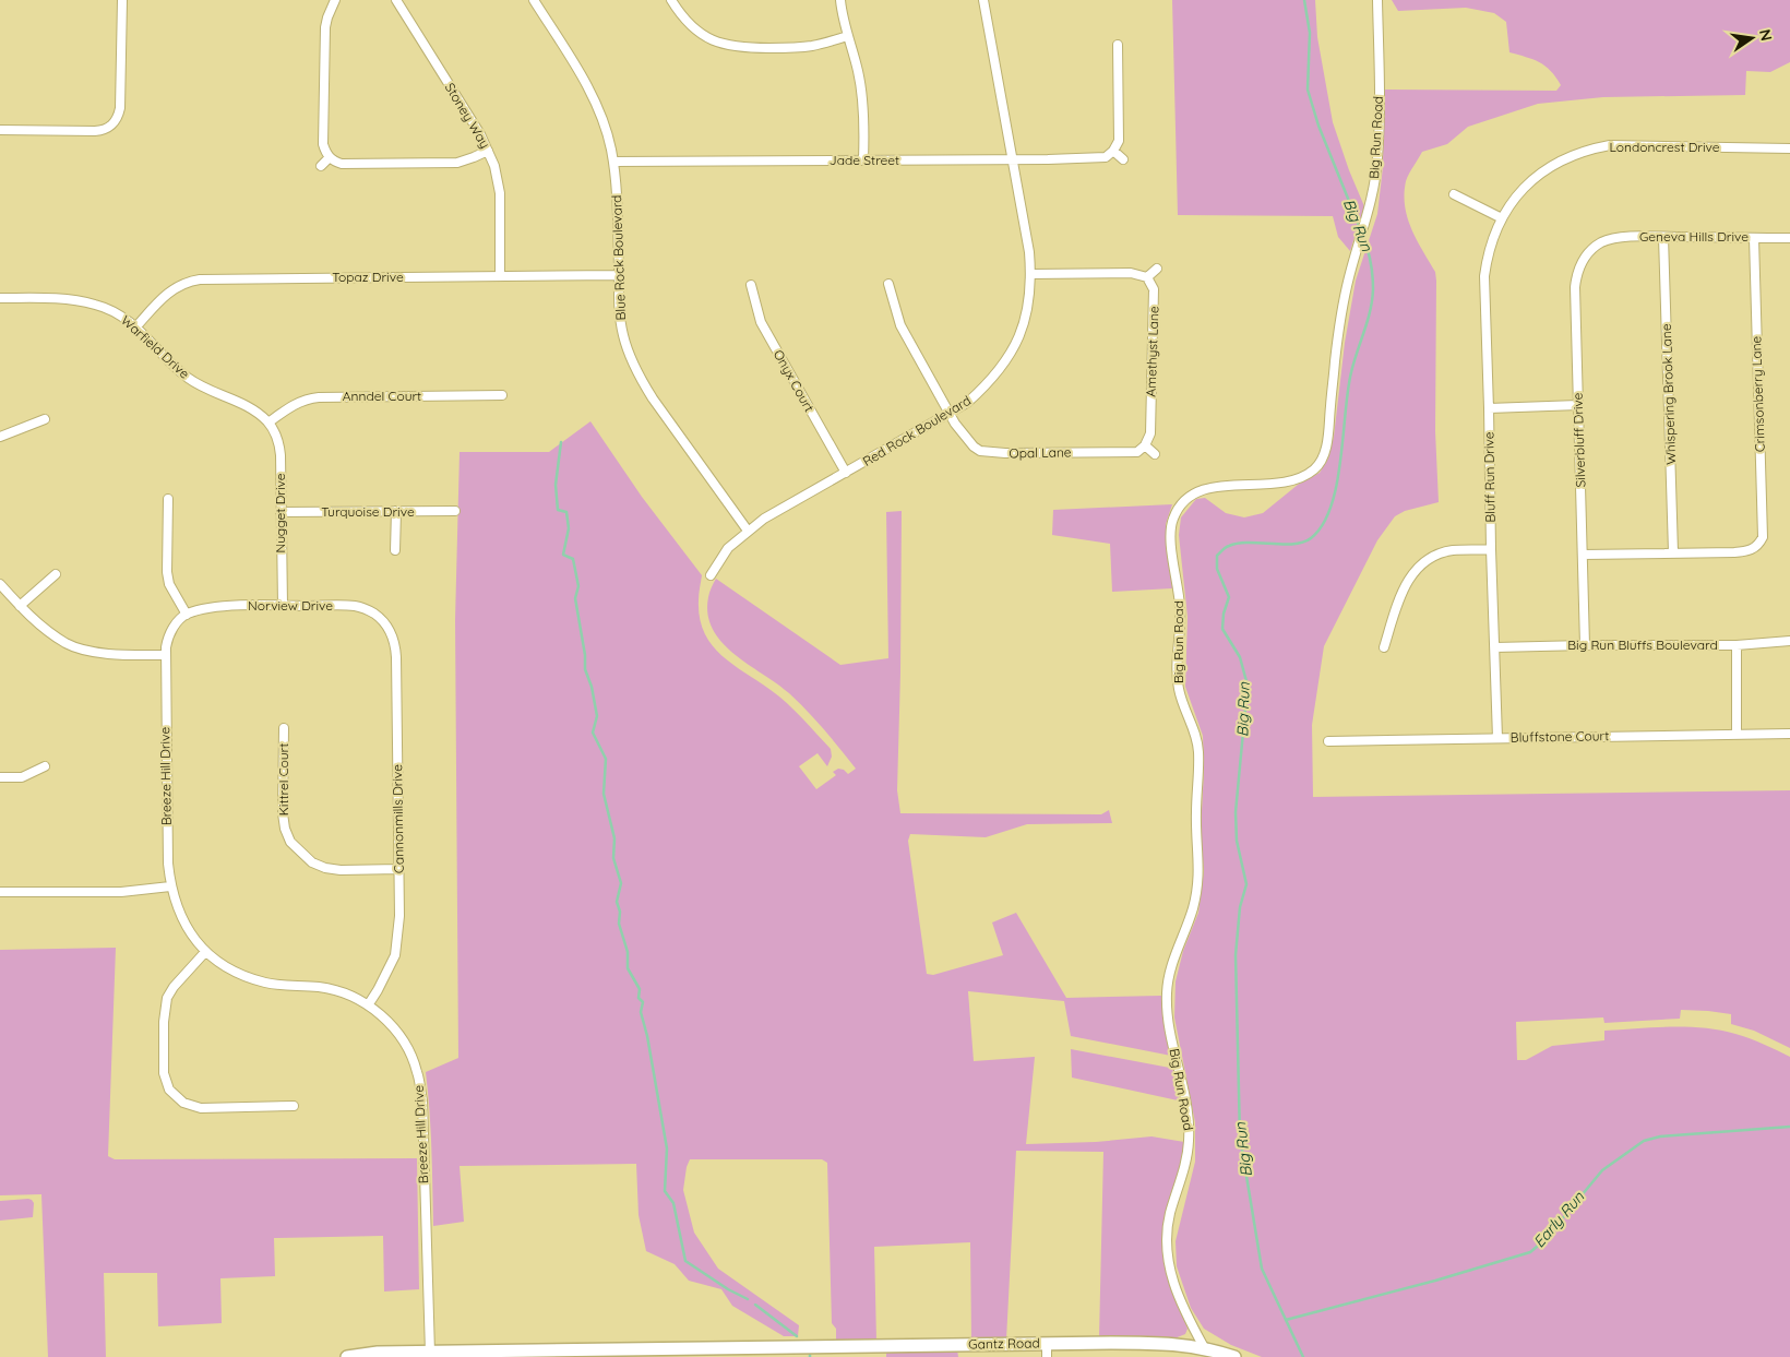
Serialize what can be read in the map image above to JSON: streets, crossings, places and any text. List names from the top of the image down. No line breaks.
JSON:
{"streets":{"main road":["Gantz Road"],"street":["Stoney Way","Big Run Road","Londoncrest Drive","Jade Street","Geneva Hills Drive","Blue Rock Boulevard","Topaz Drive","Warfield Drive","Amethyst Lane","Onyx Court","Whispering Brook Lane","Crimsonberry Lane","Anndel Court","Red Rock Boulevard","Silverbluff Drive","Opal Lane","Bluff Run Drive","Turquoise Drive","Nugget Drive","Norview Drive","Big Run Bluffs Boulevard","Bluffstone Court","Breeze Hill Drive","Kittrel Court","Cannonmills Drive"]},"crossings":[["Stoney Way","Topaz Drive"],["Big Run Road","Gantz Road"],["Londoncrest Drive","Bluff Run Drive"],["Jade Street","Blue Rock Boulevard"],["Jade Street","Red Rock Boulevard"],["Geneva Hills Drive","Whispering Brook Lane"],["Geneva Hills Drive","Crimsonberry Lane"],["Geneva Hills Drive","Silverbluff Drive"],["Blue Rock Boulevard","Topaz Drive"],["Blue Rock Boulevard","Red Rock Boulevard"],["Topaz Drive","Warfield Drive"],["Warfield Drive","Anndel Court"],["Warfield Drive","Nugget Drive"],["Amethyst Lane","Opal Lane"],["Onyx Court","Red Rock Boulevard"],["Whispering Brook Lane","Crimsonberry Lane"],["Anndel Court","Nugget Drive"],["Red Rock Boulevard","Opal Lane"],["Silverbluff Drive","Big Run Bluffs Boulevard"],["Bluff Run Drive","Big Run Bluffs Boulevard"],["Bluff Run Drive","Bluffstone Court"],["Turquoise Drive","Nugget Drive"],["Nugget Drive","Norview Drive"],["Norview Drive","Breeze Hill Drive"],["Norview Drive","Cannonmills Drive"],["Breeze Hill Drive","Cannonmills Drive"],["Breeze Hill Drive","Gantz Road"],["Kittrel Court","Cannonmills Drive"]],"water":["Big Run","Early Run"],"north":"right"}
